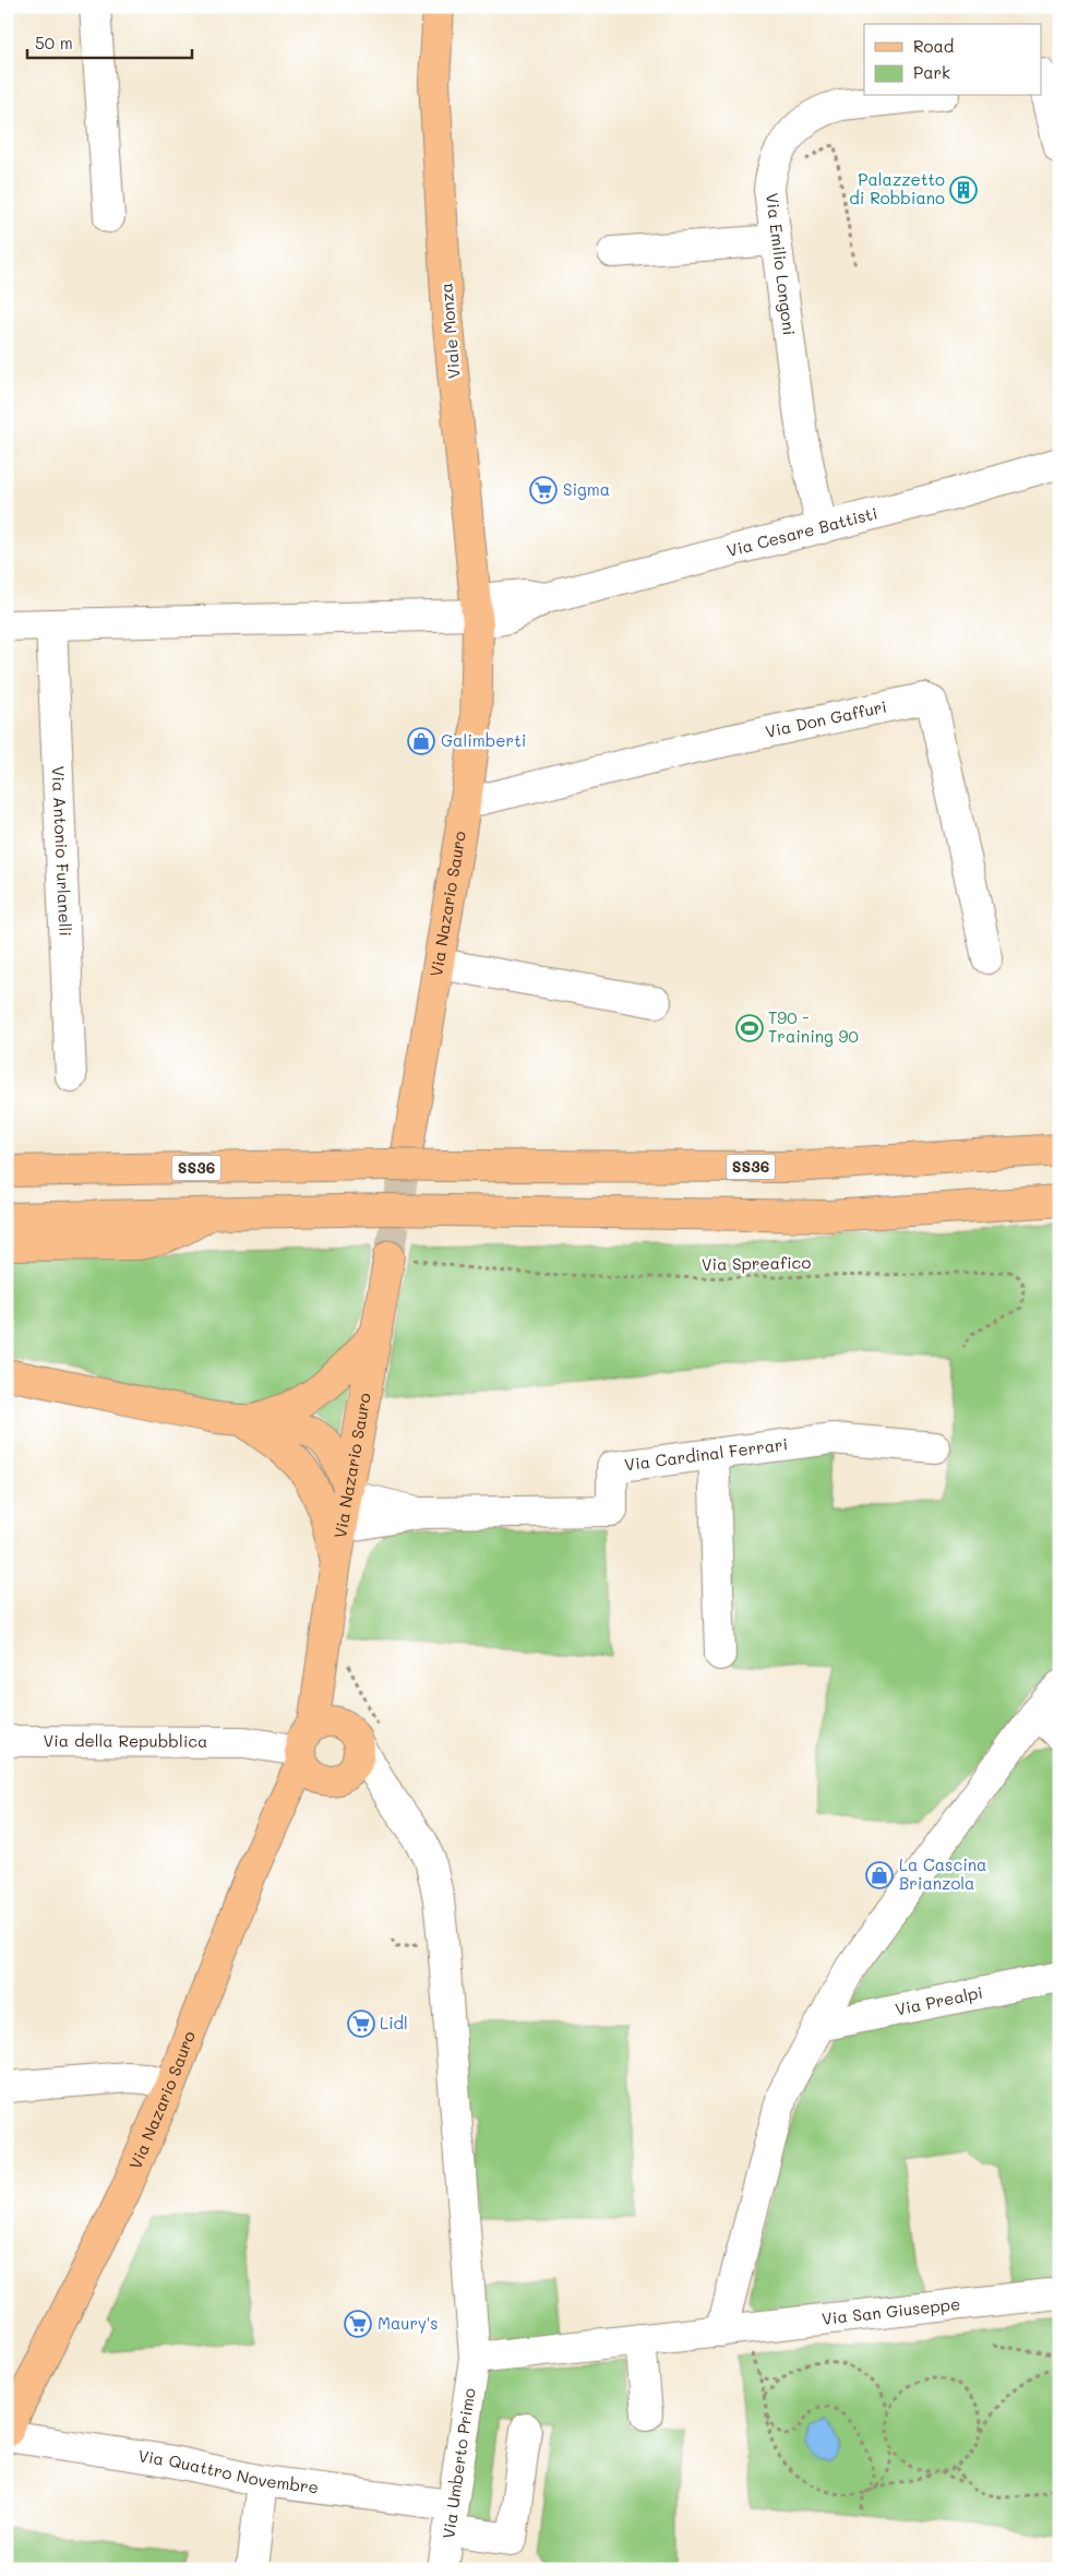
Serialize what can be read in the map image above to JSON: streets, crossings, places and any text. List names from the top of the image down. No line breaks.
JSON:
{"streets":{"main road":["Viale Monza","Via Nazario Sauro","SS36"],"street":["Via Emilio Longoni","Via Cesare Battisti","Via Don Gaffuri","Via Antonio Furlanelli","Via Cardinal Ferrari","Via della Repubblica","Via Prealpi","Via San Giuseppe","Via Umberto Primo","Via Quattro Novembre"],"path":["Via Spreafico"]},"crossings":[["Via Emilio Longoni","Via Cesare Battisti"],["Viale Monza","Via Cesare Battisti"],["Viale Monza","Via Nazario Sauro"],["Via Cesare Battisti","Via Nazario Sauro"],["Via Don Gaffuri","Via Nazario Sauro"],["Via Nazario Sauro","SS36"],["Via Nazario Sauro","Via Spreafico"],["Via Nazario Sauro","Via Cardinal Ferrari"],["Via Nazario Sauro","Via della Repubblica"],["Via Nazario Sauro","Via Umberto Primo"],["Via della Repubblica","Via Umberto Primo"],["Via San Giuseppe","Via Umberto Primo"],["Via Umberto Primo","Via Quattro Novembre"]],"places":{"building":["Palazzetto di Robbiano"],"supermarket":["Sigma","Lidl","Maury's"],"shop":["Galimberti","La Cascina Brianzola"],"sports":["T90 - Training 90"]},"legend":["Road","Park"],"scale_bar":"50 m"}
